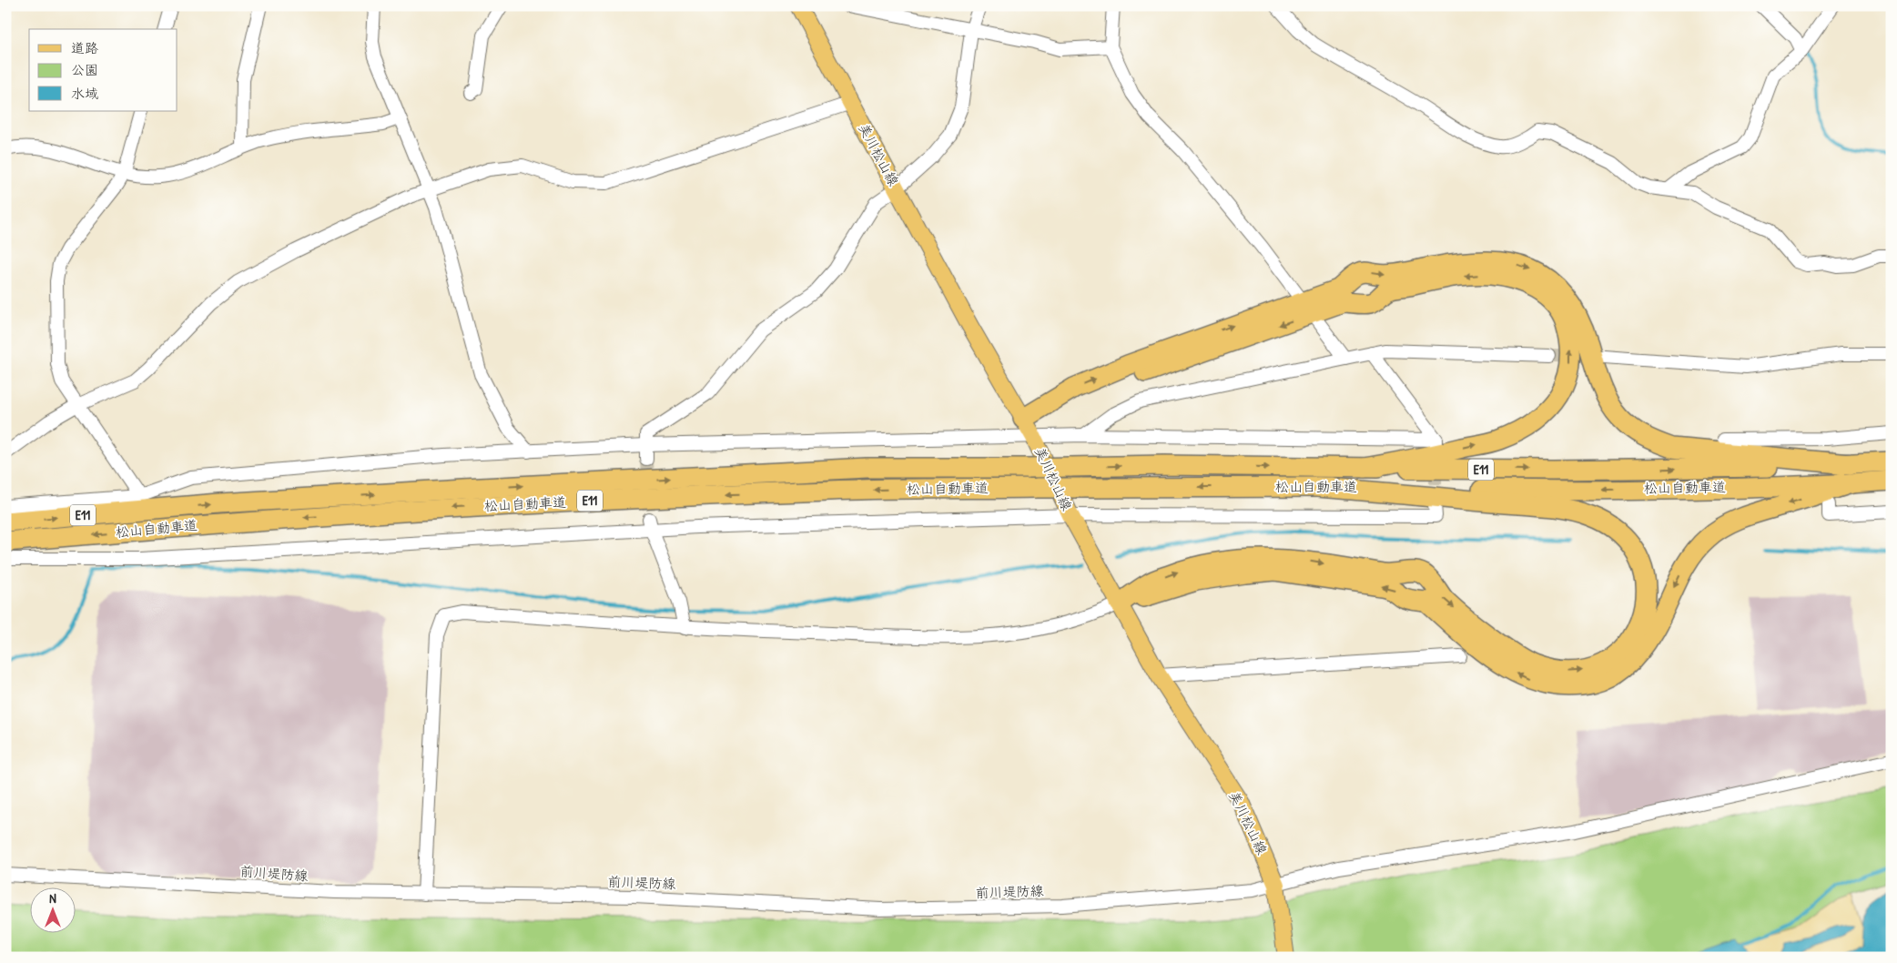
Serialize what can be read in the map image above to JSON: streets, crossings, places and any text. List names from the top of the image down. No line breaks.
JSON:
{"streets":{"highway":["E11","松山自動車道"],"main road":["美川松山線"],"street":["前川堤防線"]},"crossings":[["美川松山線","前川堤防線"]],"legend":["道路","公園","水域"],"north":"top"}
